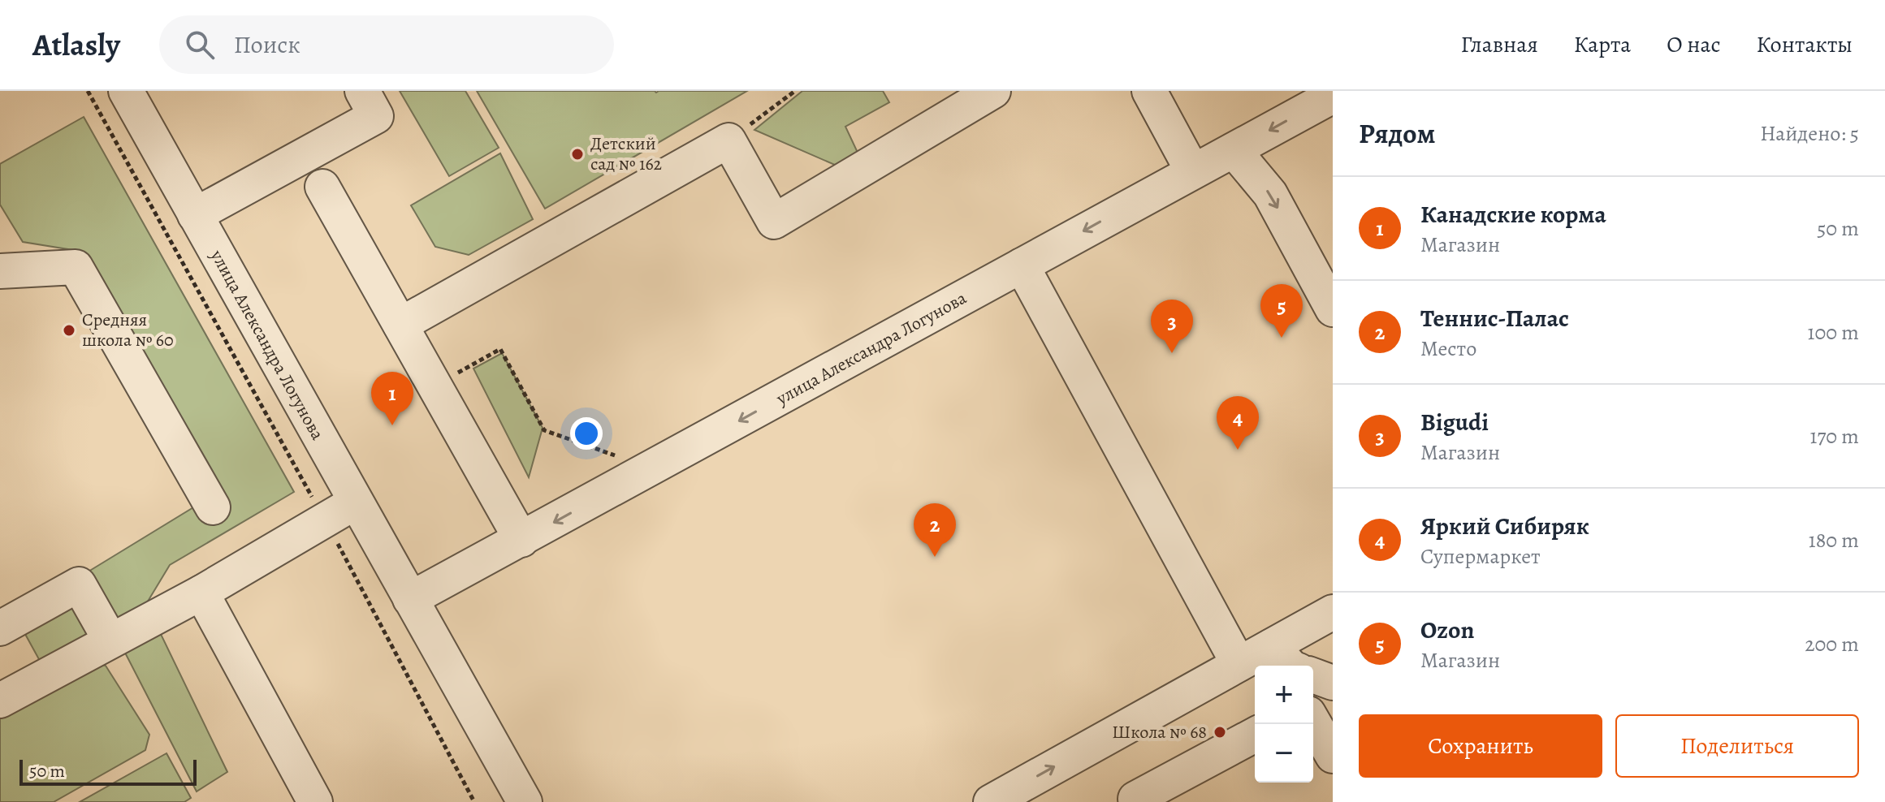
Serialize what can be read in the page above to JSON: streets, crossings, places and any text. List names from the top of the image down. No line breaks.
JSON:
{"streets":{"street":["улица Александра Логунова"]},"places":["Детский сад № 162","Средняя школа № 60","Школа № 68"],"scale_bar":"50 m","page":{"header":"Atlasly","search":"Поиск","nav":["Главная","Карта","О нас","Контакты"],"heading":["Рядом","Найдено: 5"],"list":[{"mark":"1","name":"Канадские корма","note":"Магазин","value":"50 m"},{"mark":"2","name":"Теннис-Палас","note":"Место","value":"100 m"},{"mark":"3","name":"Bigudi","note":"Магазин","value":"170 m"},{"mark":"4","name":"Яркий Сибиряк","note":"Супермаркет","value":"180 m"},{"mark":"5","name":"Ozon","note":"Магазин","value":"200 m"}],"pins":["5","3","1","4","2"],"map_buttons":["+","−"],"buttons":["Сохранить","Поделиться"],"scale":"50 m"}}
